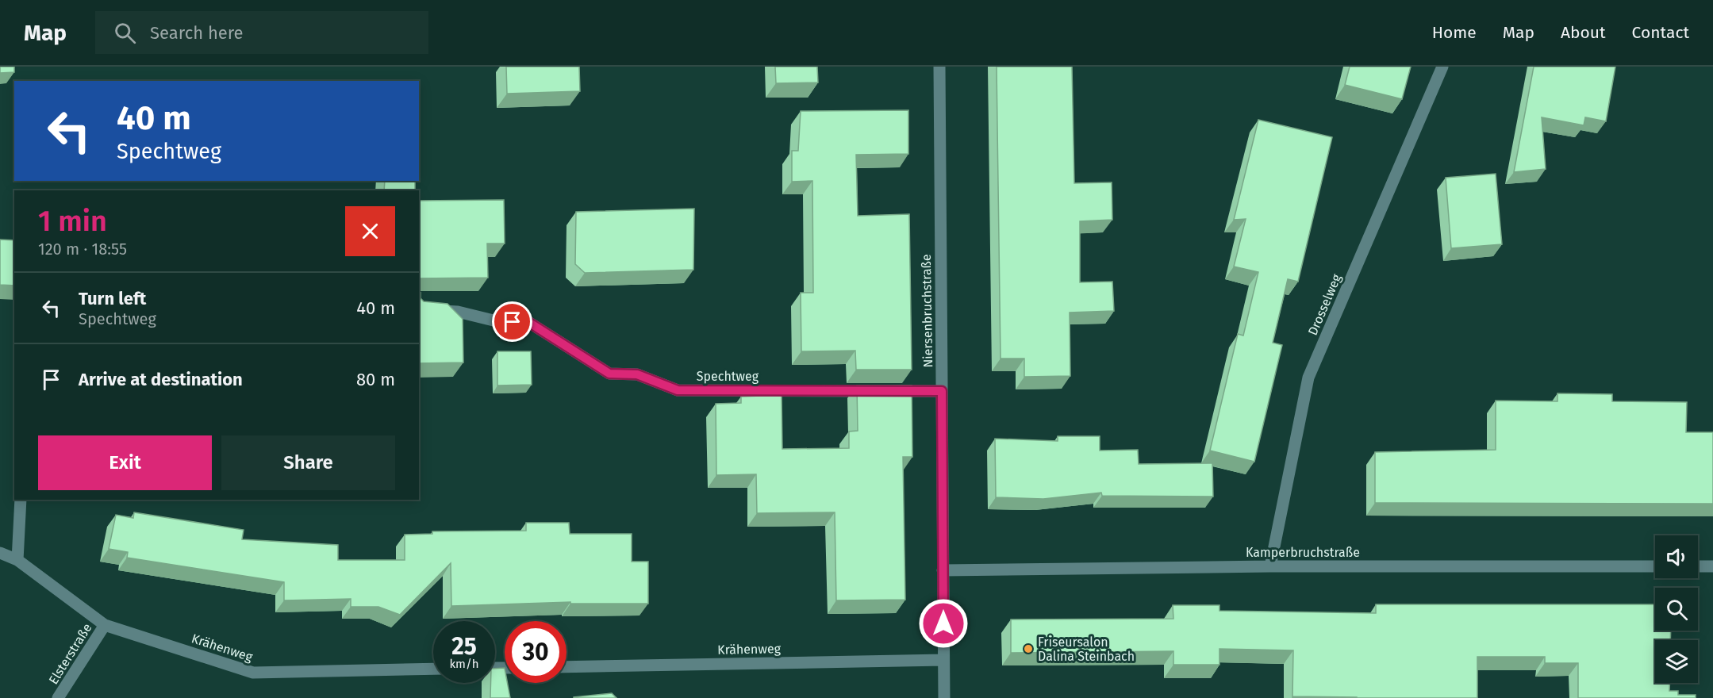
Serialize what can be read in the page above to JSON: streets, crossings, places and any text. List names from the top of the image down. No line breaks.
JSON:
{"streets":{"street":["Drosselweg","Niersenbruchstraße","Spechtweg","Kamperbruchstraße","Krähenweg","Elsterstraße"]},"crossings":[["Drosselweg","Kamperbruchstraße"],["Niersenbruchstraße","Spechtweg"],["Niersenbruchstraße","Kamperbruchstraße"],["Niersenbruchstraße","Krähenweg"],["Krähenweg","Elsterstraße"]],"places":["Friseursalon Dalina Steinbach"],"page":{"header":"Map","search":"Search here","nav":["Home","Map","About","Contact"],"turn":["40 m","Spechtweg"],"heading":["1 min","120 m · 18:55"],"list":[{"name":"Turn left","note":"Spechtweg","value":"40 m"},{"name":"Arrive at destination","value":"80 m"}],"buttons":["Exit","Share"],"speed":"25 km/h","limit":"30"}}
